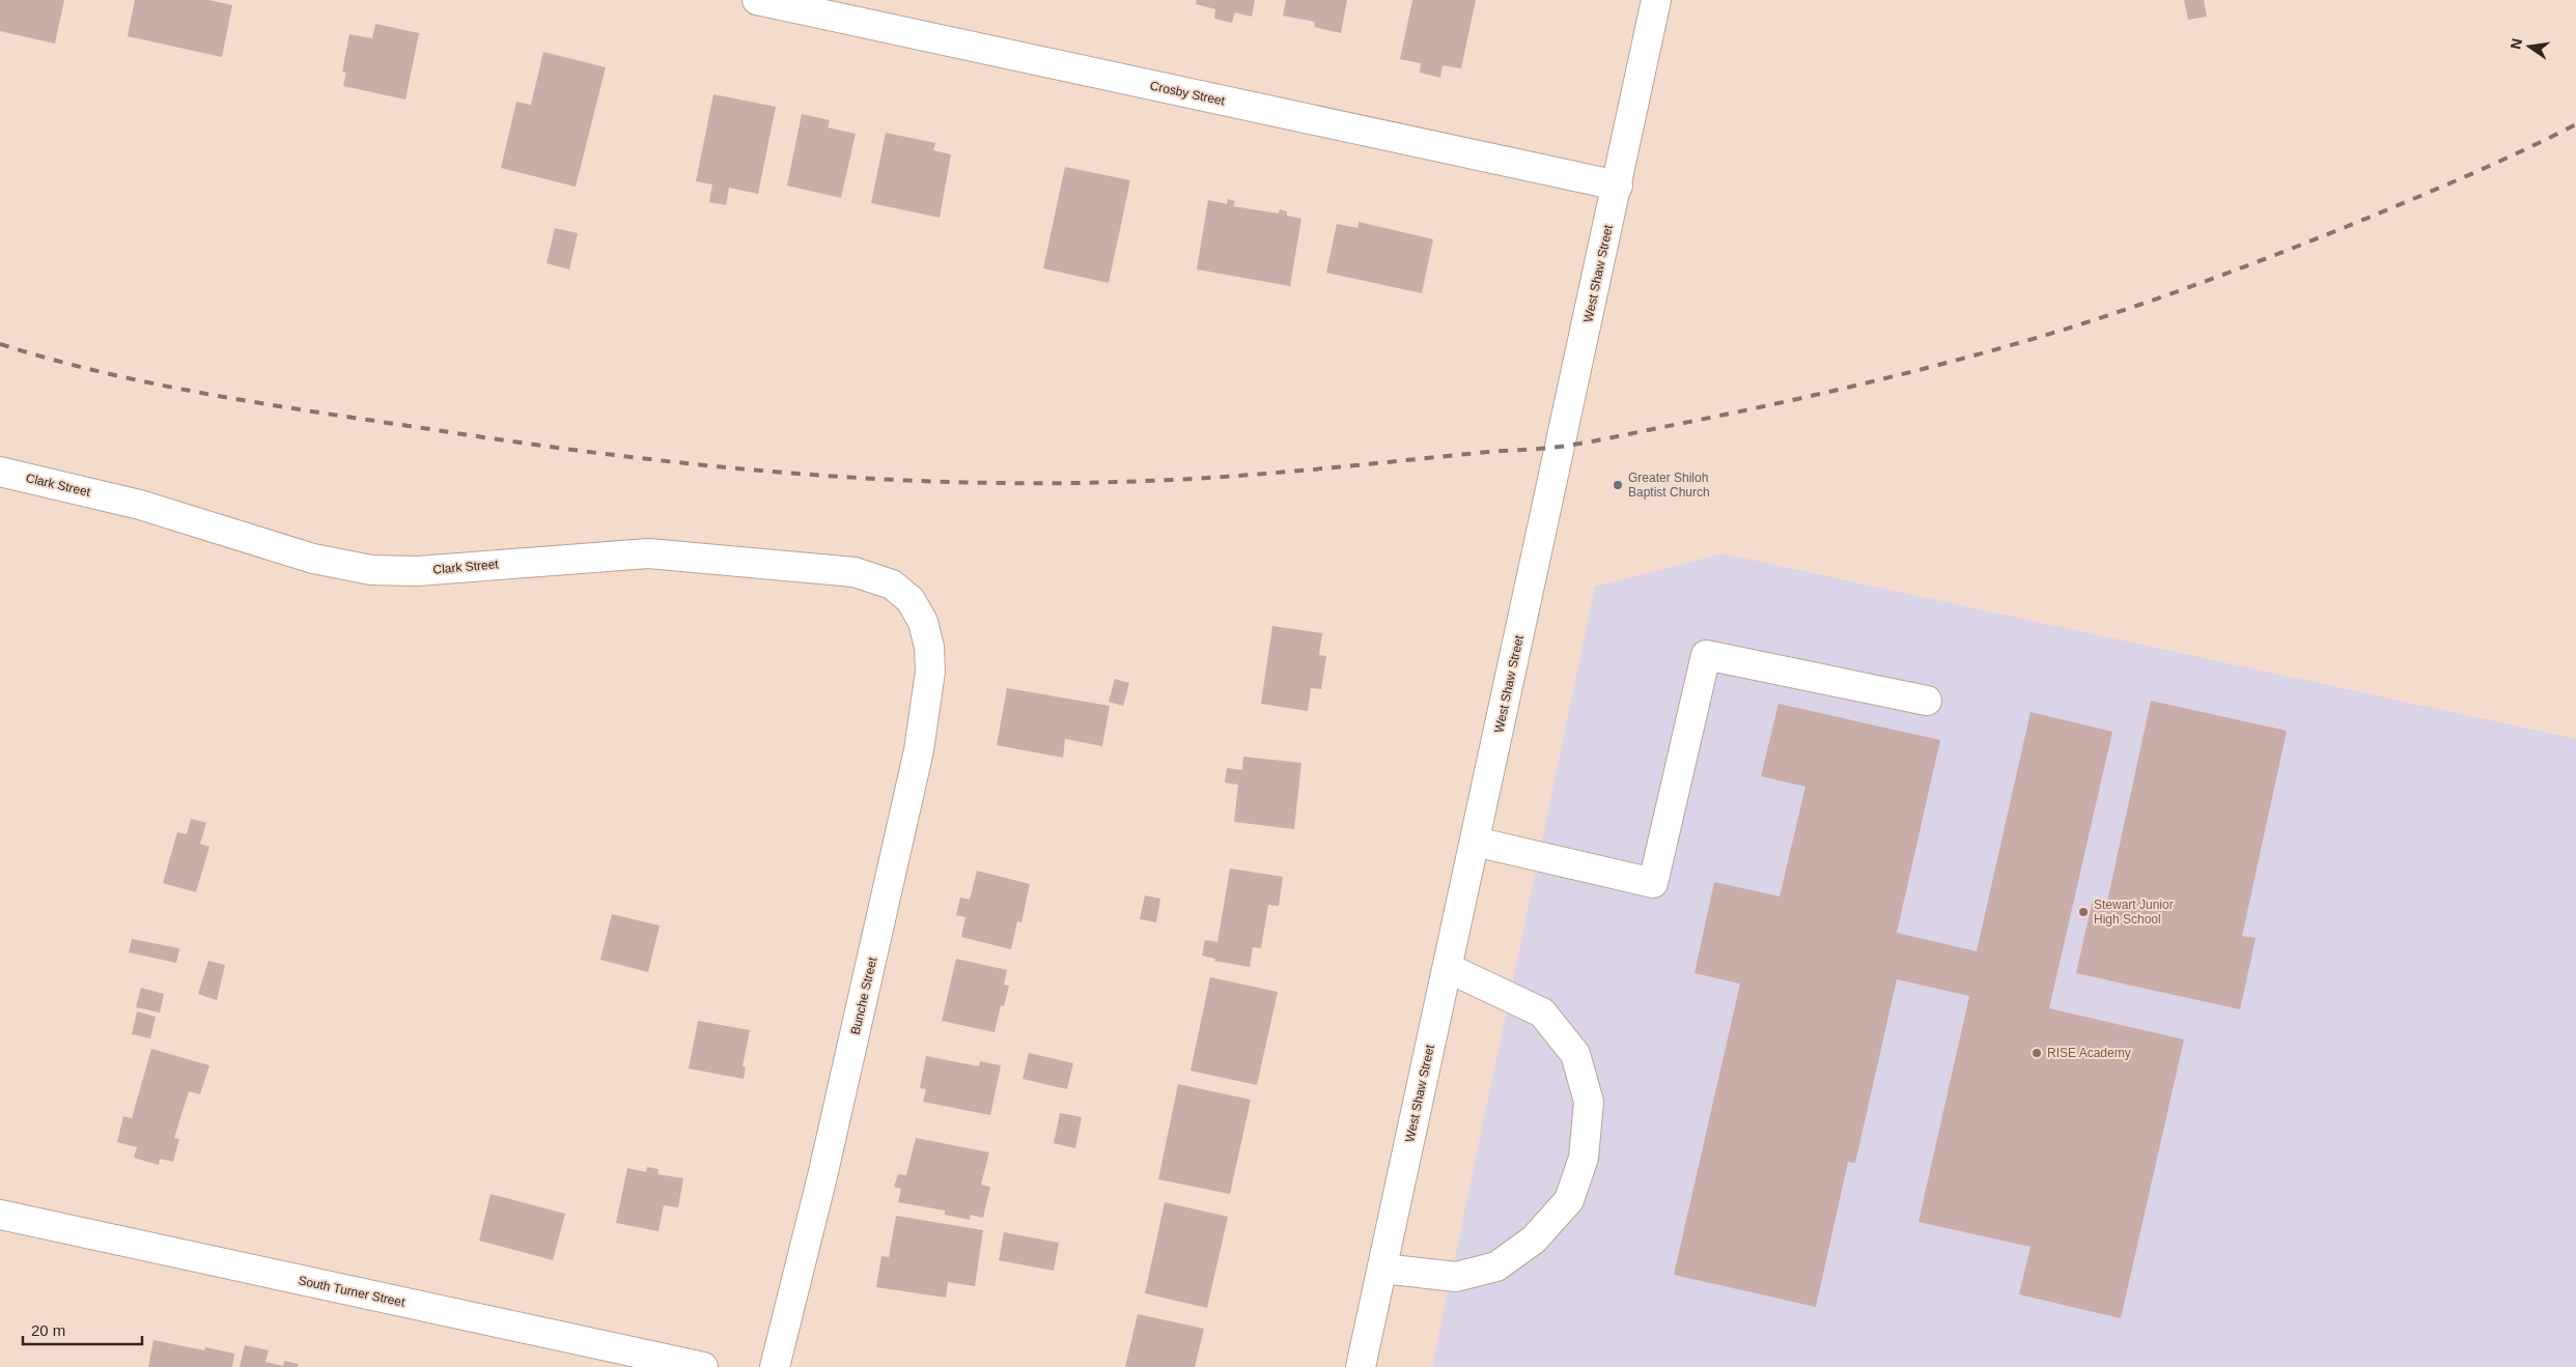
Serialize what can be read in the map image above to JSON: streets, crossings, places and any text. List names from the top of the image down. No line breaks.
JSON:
{"streets":{"street":["Crosby Street","West Shaw Street","Clark Street","Bunche Street","South Turner Street"]},"crossings":[["Crosby Street","West Shaw Street"],["Clark Street","Bunche Street"]],"places":["Greater Shiloh Baptist Church","Stewart Junior High School","RISE Academy"],"scale_bar":"20 m","north":"left"}
